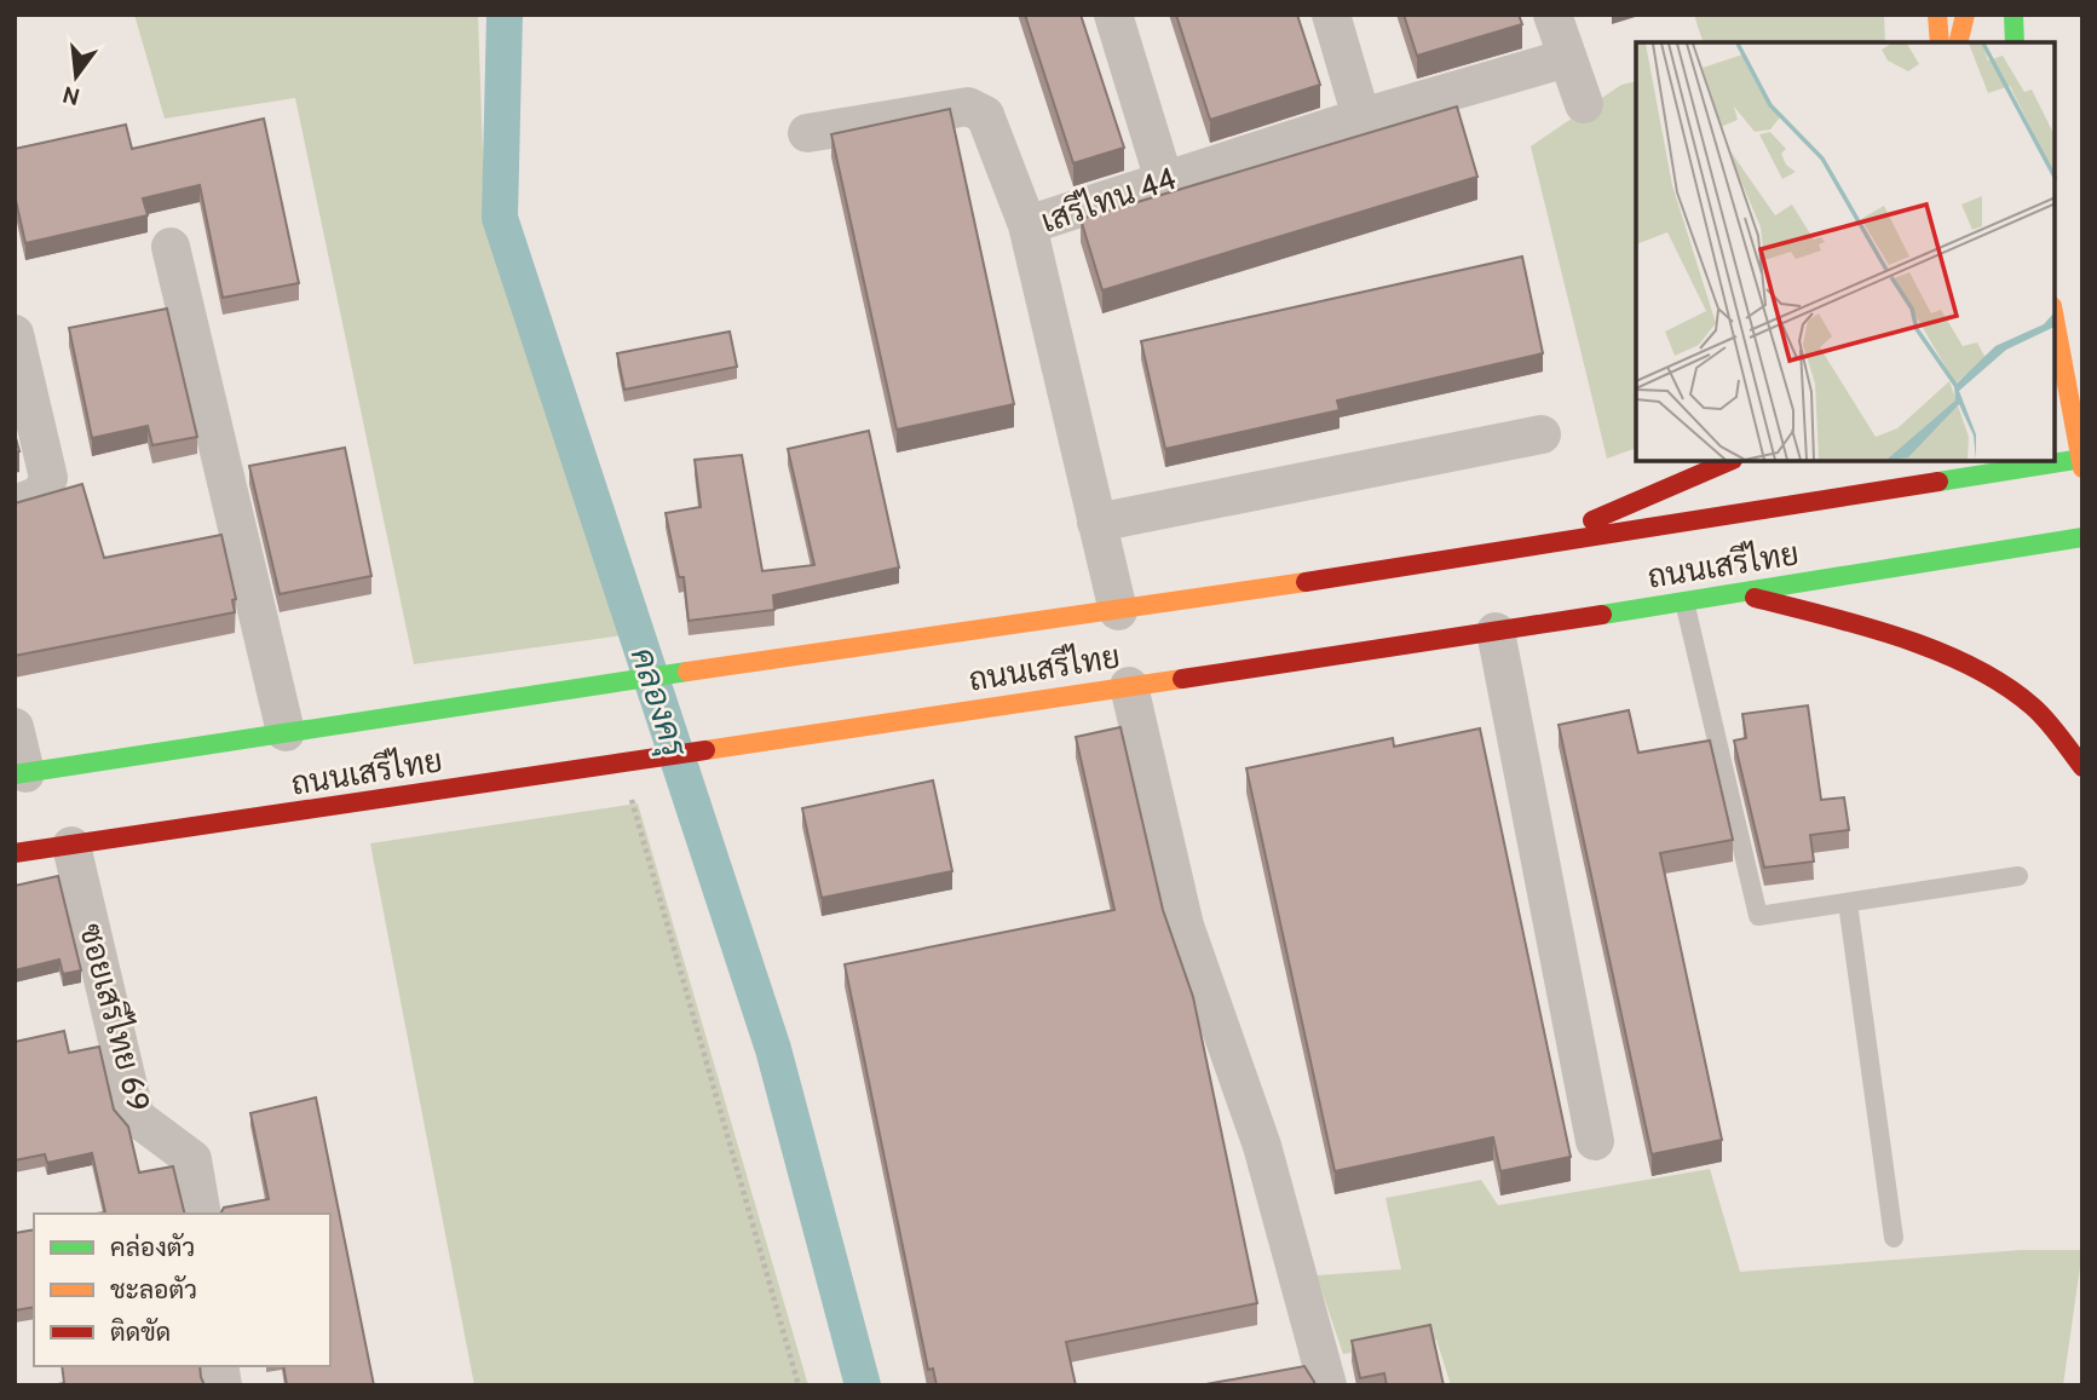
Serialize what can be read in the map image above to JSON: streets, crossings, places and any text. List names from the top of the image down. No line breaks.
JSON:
{"streets":{"main road":["ถนนเสรีไทย"],"street":["เสรีไทน 44","ซอยเสรีไทย 69"]},"crossings":[["เสรีไทน 44","ถนนเสรีไทย"],["ถนนเสรีไทย","ซอยเสรีไทย 69"]],"water":["คลองครุ"],"legend":["คล่องตัว","ชะลอตัว","ติดขัด"],"north":"bottom"}
